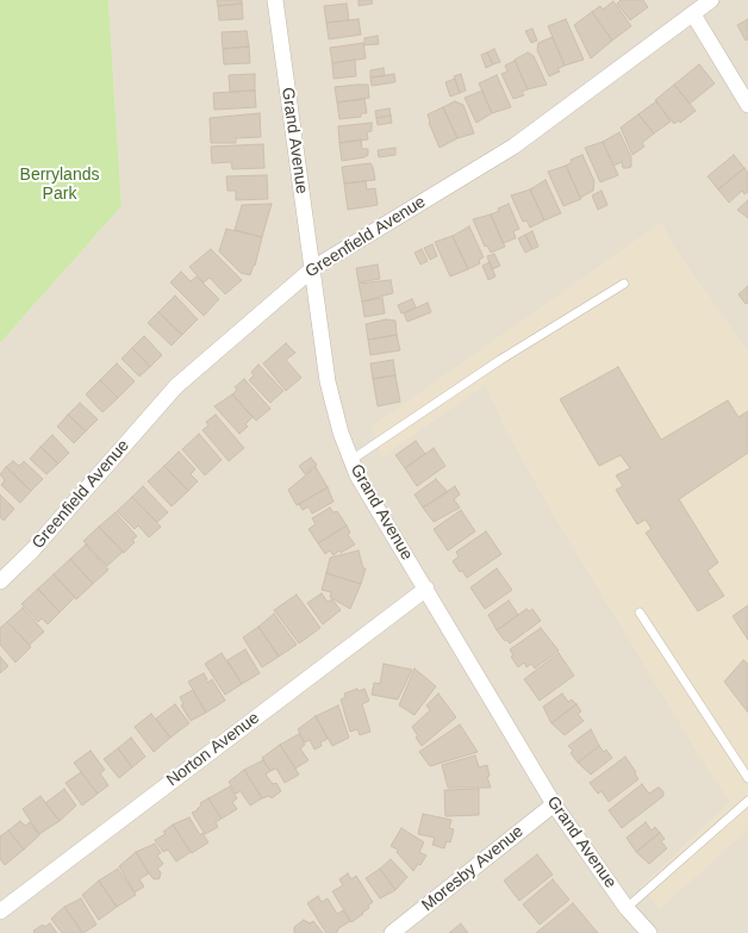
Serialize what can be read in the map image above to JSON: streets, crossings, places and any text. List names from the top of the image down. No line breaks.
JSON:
{"streets":{"street":["Grand Avenue","Greenfield Avenue","Norton Avenue","Moresby Avenue"]},"crossings":[["Grand Avenue","Greenfield Avenue"],["Grand Avenue","Norton Avenue"],["Grand Avenue","Moresby Avenue"]],"parks":["Berrylands Park"]}
